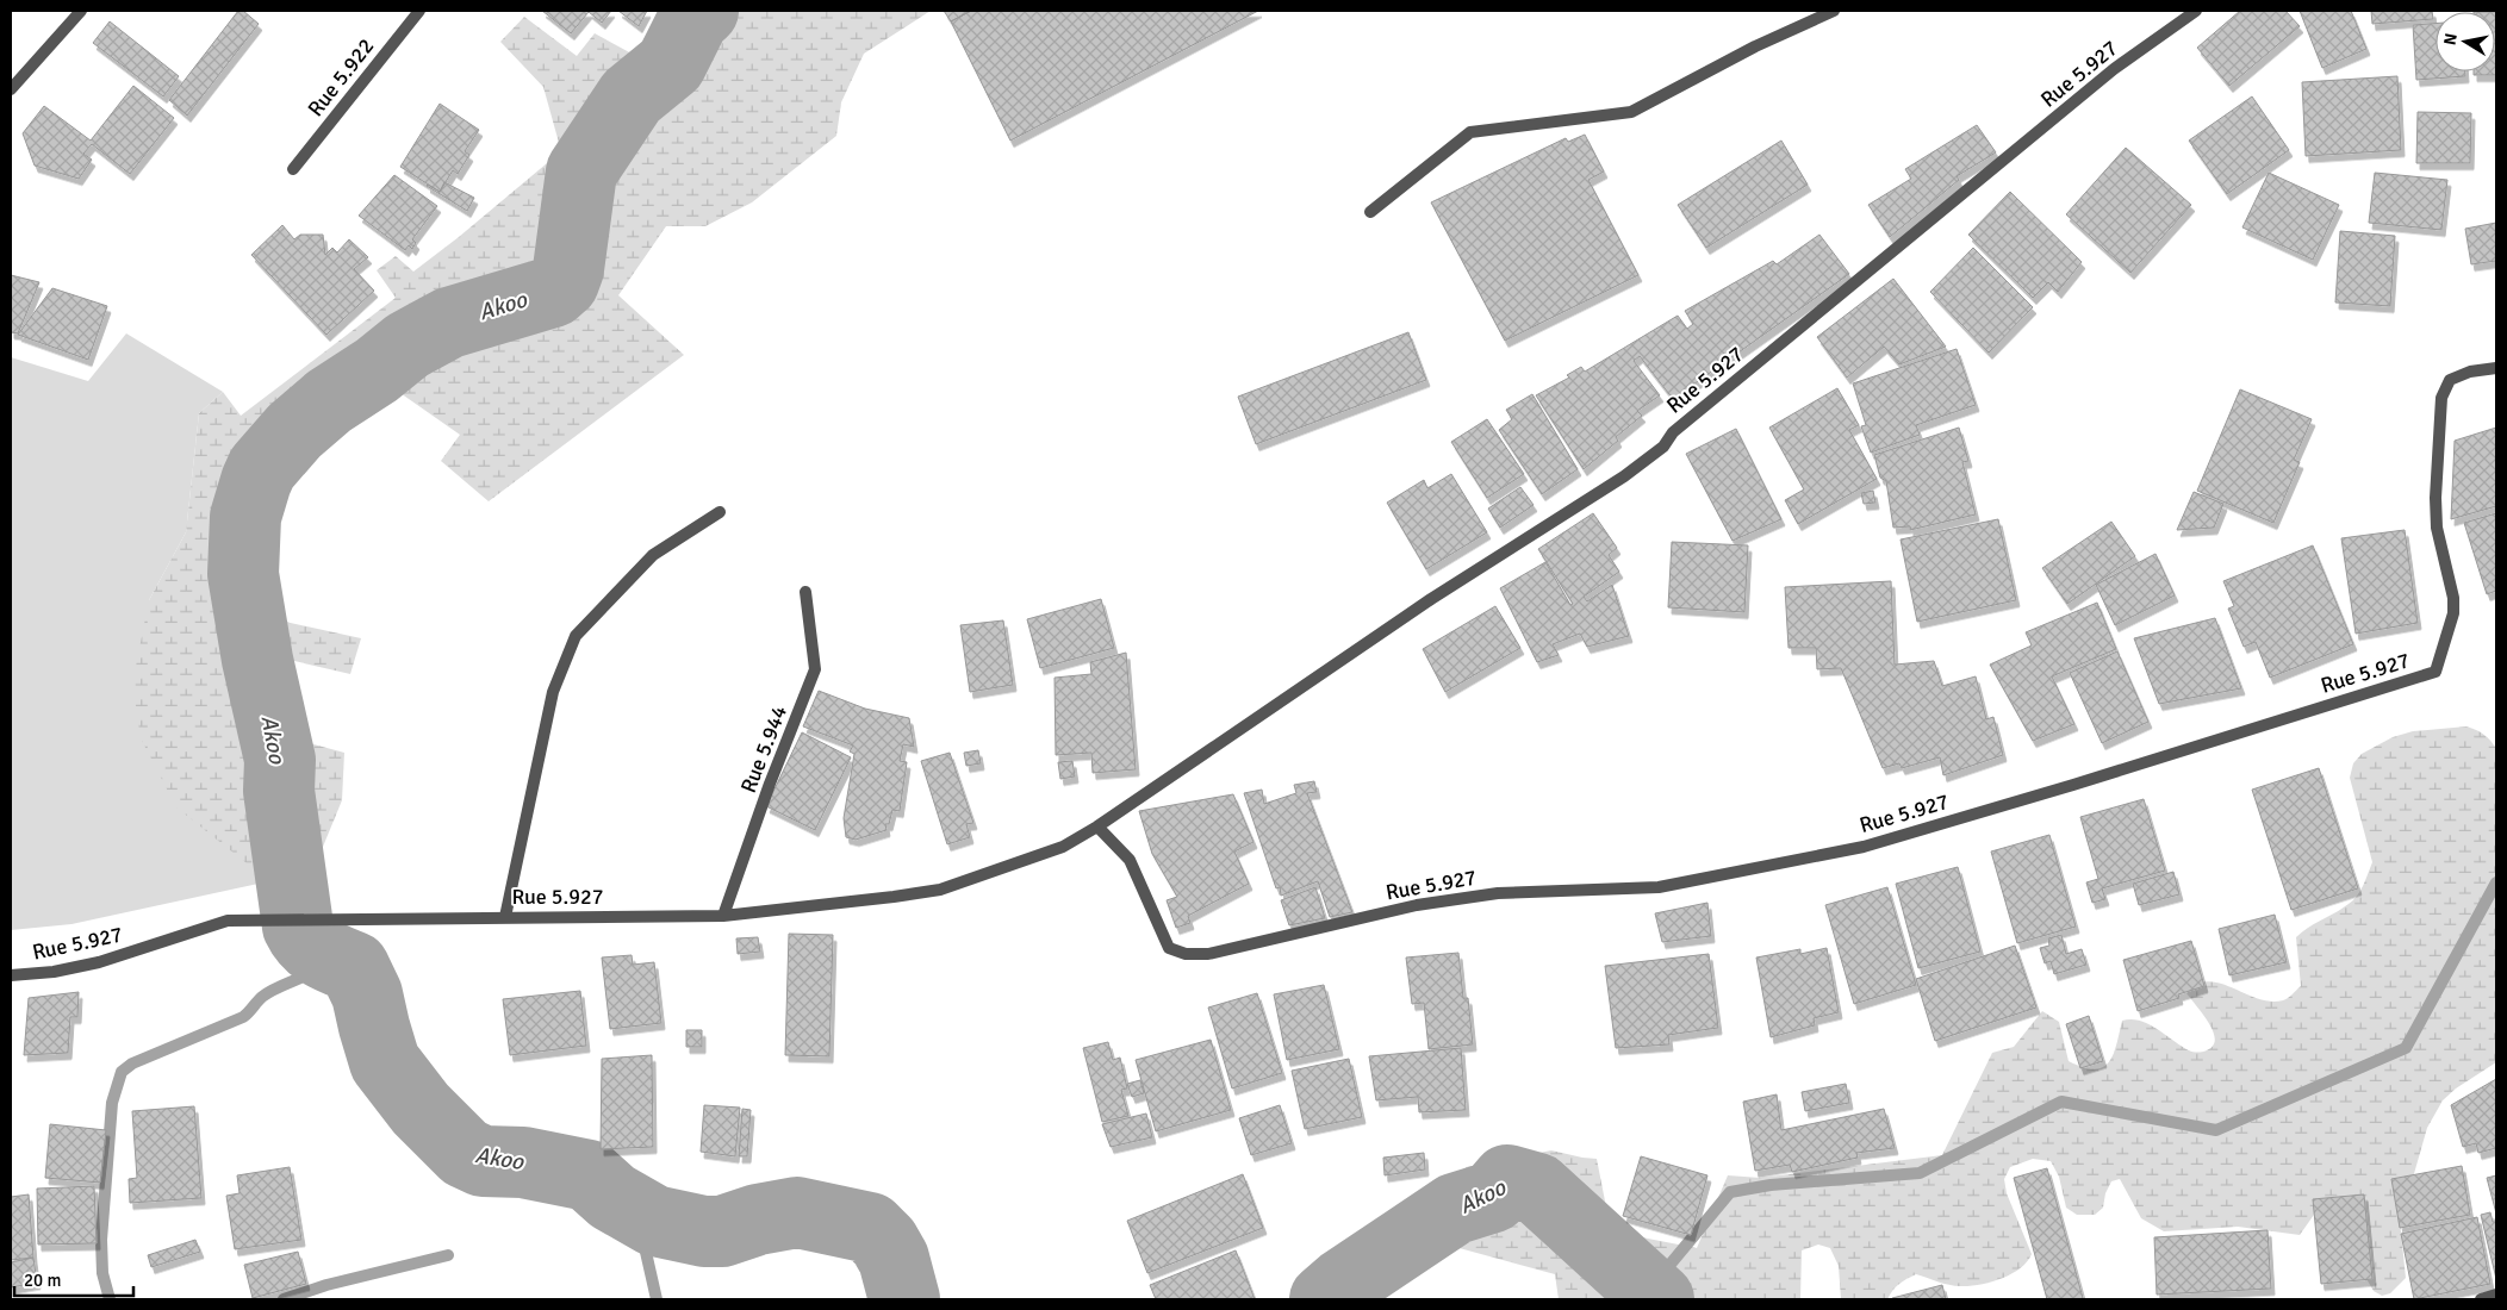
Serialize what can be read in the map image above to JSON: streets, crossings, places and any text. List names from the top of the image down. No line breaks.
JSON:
{"streets":{"street":["Rue 5.927","Rue 5.922","Rue 5.944"]},"crossings":[["Rue 5.927","Rue 5.944"]],"water":["Akoo"],"scale_bar":"20 m","north":"left"}
